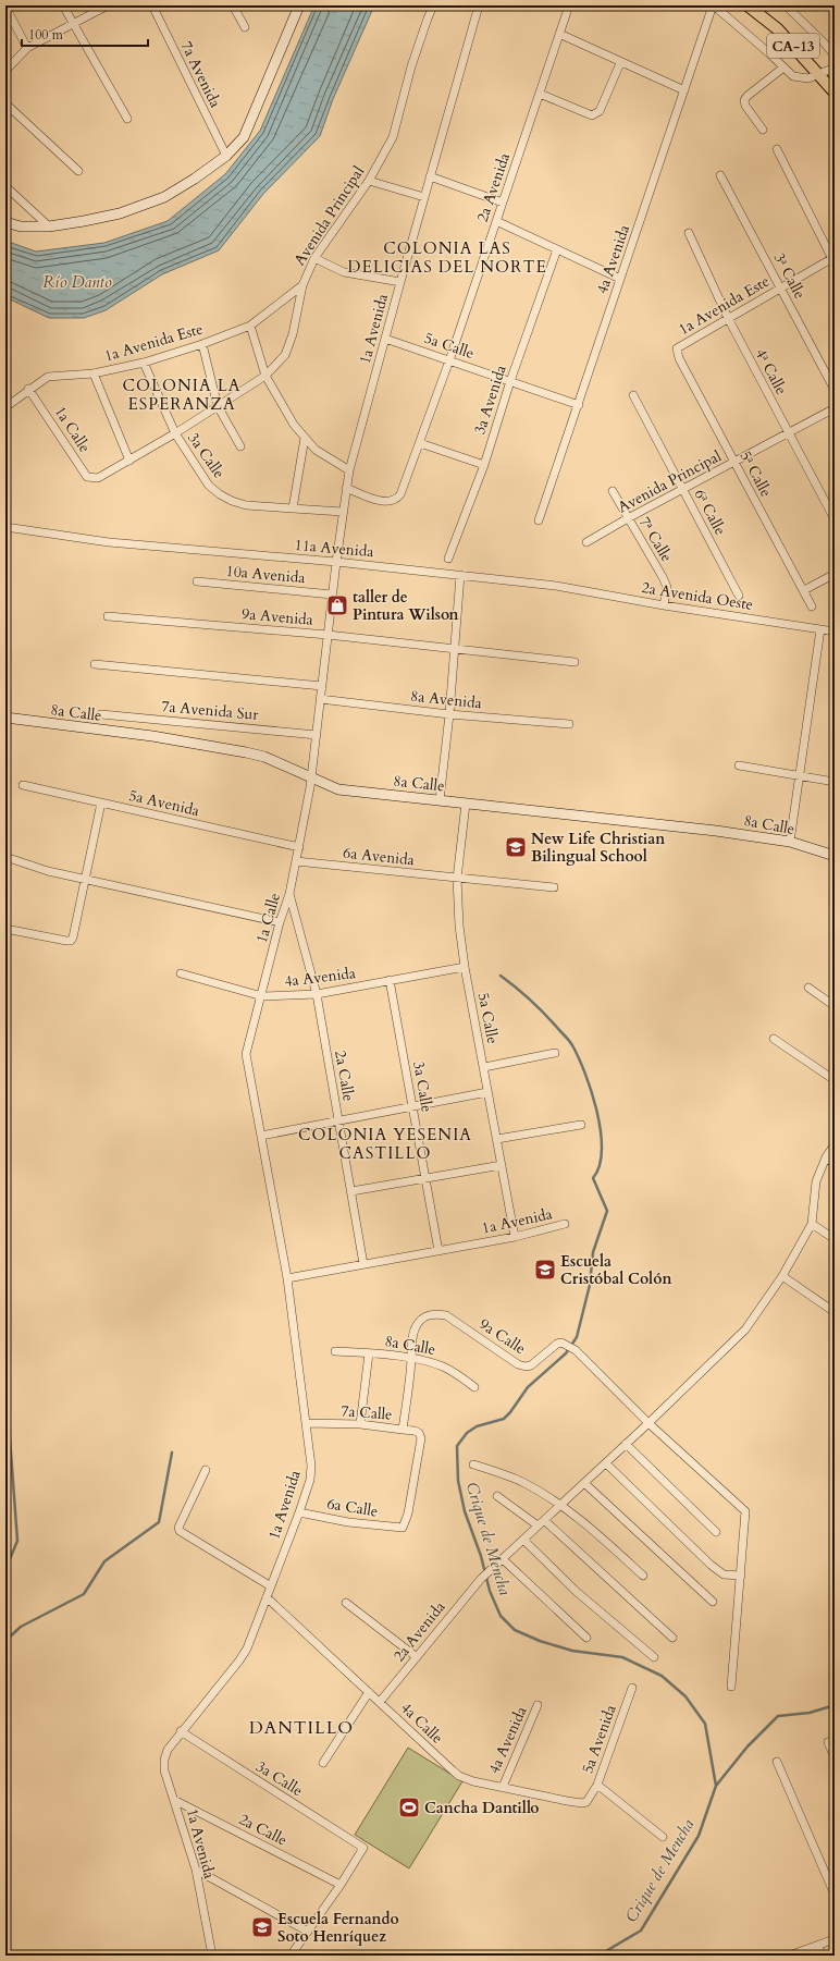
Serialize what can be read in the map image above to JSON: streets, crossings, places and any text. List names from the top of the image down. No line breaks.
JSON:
{"streets":{"main road":["CA-13"],"street":["7a Avenida","2a Avenida","Avenida Principal","4a Avenida","3ª Calle","1a Avenida Este","1a Avenida","5a Calle","4ª Calle","3a Avenida","1a Calle","3a Calle","5ª Calle","6ª Calle","7ª Calle","11a Avenida","10a Avenida","2a Avenida Oeste","9a Avenida","8a Avenida","7a Avenida Sur","8a Calle","5a Avenida","6a Avenida","2a Calle","9a Calle","7a Calle","6a Calle","4a Calle"]},"crossings":[["2a Avenida","1a Avenida"],["2a Avenida","5a Calle"],["2a Avenida","9a Calle"],["2a Avenida","4a Calle"],["Avenida Principal","1a Avenida Este"],["Avenida Principal","4ª Calle"],["Avenida Principal","1a Calle"],["Avenida Principal","3a Calle"],["Avenida Principal","5ª Calle"],["Avenida Principal","6ª Calle"],["Avenida Principal","7ª Calle"],["4a Avenida","5a Calle"],["4a Avenida","1a Calle"],["4a Avenida","3a Calle"],["4a Avenida","2a Calle"],["4a Avenida","4a Calle"],["3ª Calle","1a Avenida Este"],["1a Avenida Este","4ª Calle"],["1a Avenida Este","1a Calle"],["1a Avenida Este","3a Calle"],["1a Avenida Este","5ª Calle"],["1a Avenida","5a Calle"],["1a Avenida","1a Calle"],["1a Avenida","3a Calle"],["1a Avenida","11a Avenida"],["1a Avenida","2a Calle"],["1a Avenida","7a Calle"],["1a Avenida","6a Calle"],["1a Avenida","4a Calle"],["5a Calle","3a Avenida"],["5a Calle","8a Calle"],["5a Calle","6a Avenida"],["1a Calle","11a Avenida"],["1a Calle","10a Avenida"],["1a Calle","9a Avenida"],["1a Calle","8a Avenida"],["1a Calle","7a Avenida Sur"],["1a Calle","8a Calle"],["1a Calle","5a Avenida"],["1a Calle","6a Avenida"],["1a Calle","2a Calle"],["3a Calle","2a Calle"],["7ª Calle","2a Avenida Oeste"],["11a Avenida","2a Avenida Oeste"],["8a Calle","9a Calle"],["5a Avenida","4a Calle"],["7a Calle","6a Calle"]],"districts":["COLONIA LAS DELICIAS DEL NORTE","COLONIA LA ESPERANZA","COLONIA YESENIA CASTILLO","DANTILLO"],"water":["Río Danto","Crique de Mencha"],"places":{"shop":["taller de Pintura Wilson"],"school or university":["New Life Christian Bilingual School","Escuela Cristóbal Colón","Escuela Fernando Soto Henríquez"],"sports":["Cancha Dantillo"]},"scale_bar":"100 m"}
